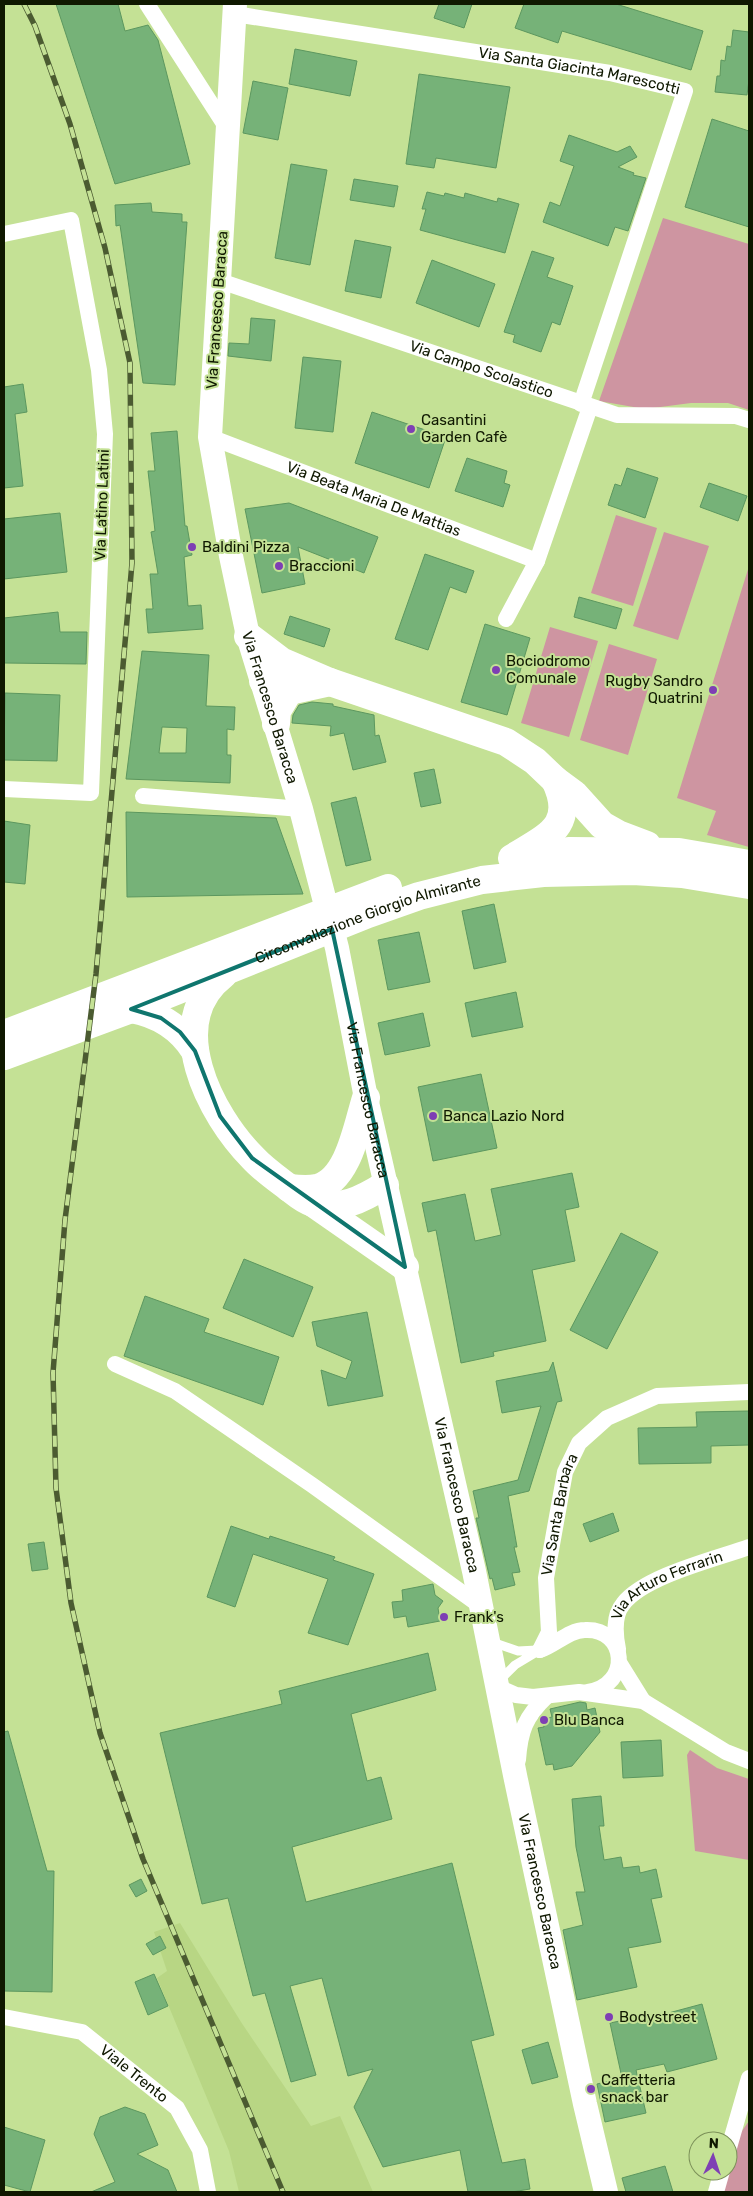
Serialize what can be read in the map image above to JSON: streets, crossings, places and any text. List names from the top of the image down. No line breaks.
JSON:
{"streets":{"highway":["Circonvallazione Giorgio Almirante"],"main road":["Via Francesco Baracca"],"street":["Via Santa Giacinta Marescotti","Via Campo Scolastico","Via Beata Maria De Mattias","Via Latino Latini","Via Santa Barbara","Via Arturo Ferrarin","Viale Trento"]},"crossings":[["Via Santa Giacinta Marescotti","Via Francesco Baracca"],["Via Santa Giacinta Marescotti","Via Campo Scolastico"],["Via Francesco Baracca","Via Campo Scolastico"],["Via Francesco Baracca","Via Beata Maria De Mattias"]],"places":["Casantini Garden Cafè","Baldini Pizza","Braccioni","Bociodromo Comunale","Rugby Sandro Quatrini","Banca Lazio Nord","Frank's","Blu Banca","Bodystreet","Caffetteria snack bar"],"north":"top"}
